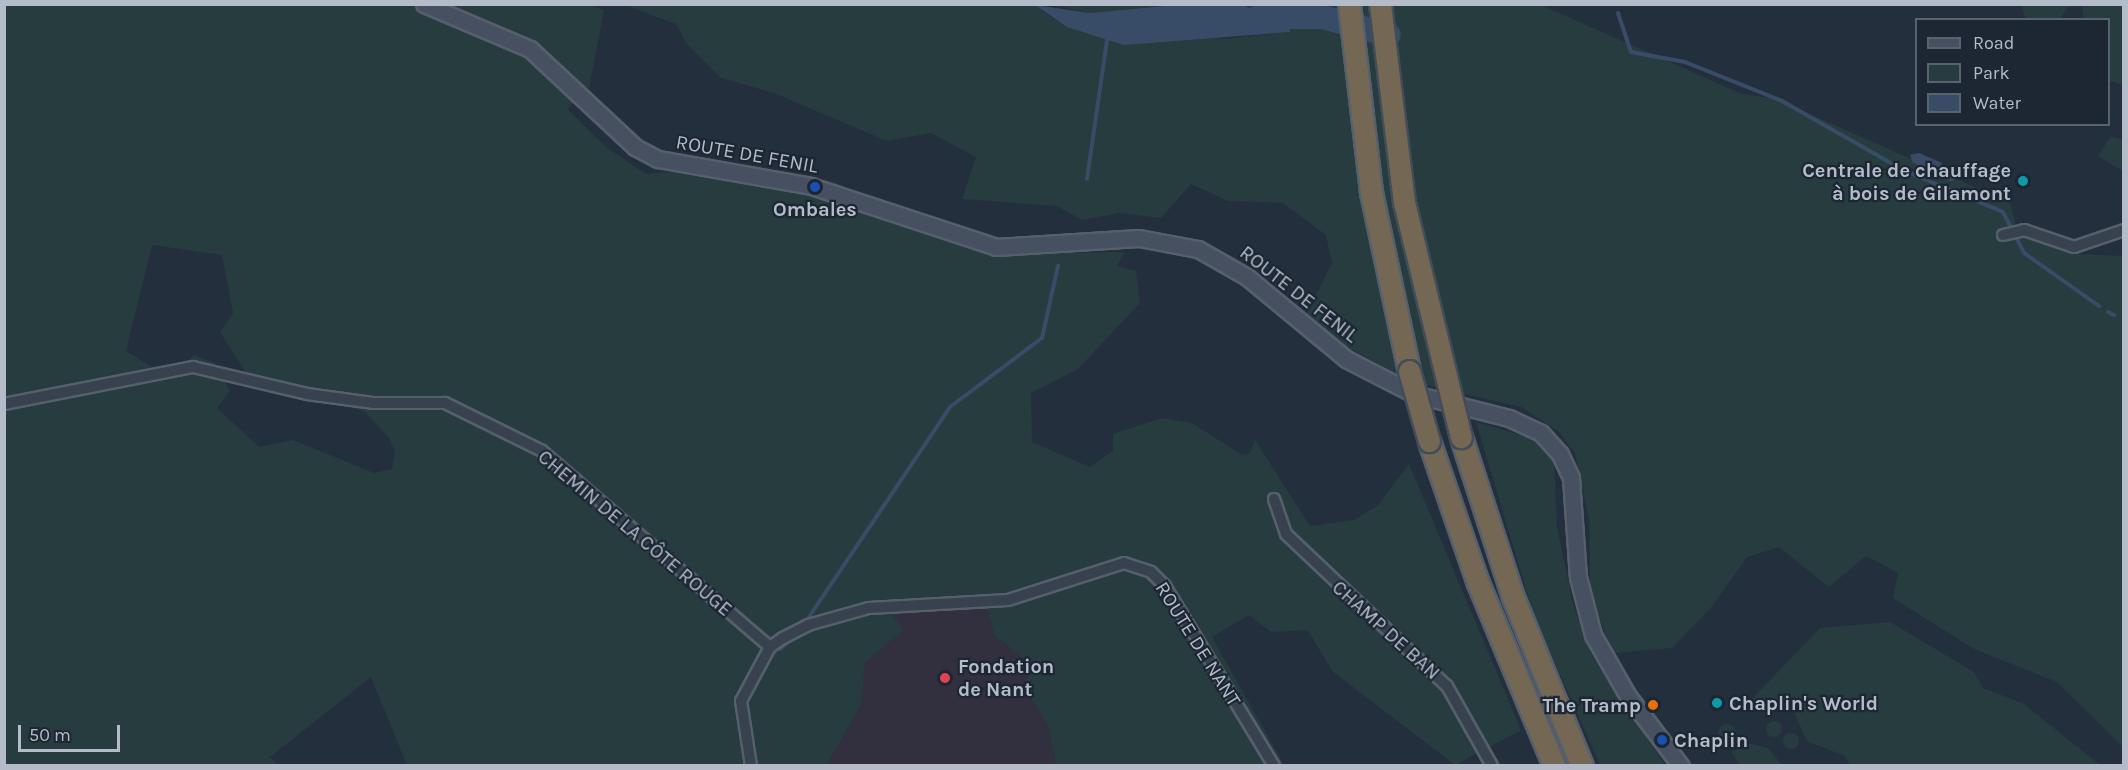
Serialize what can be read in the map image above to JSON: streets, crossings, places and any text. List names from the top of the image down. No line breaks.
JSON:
{"streets":{"street":["ROUTE DE FENIL","CHEMIN DE LA CÔTE ROUGE","CHAMP DE BAN","ROUTE DE NANT"]},"crossings":[["CHEMIN DE LA CÔTE ROUGE","ROUTE DE NANT"]],"places":["Centrale de chauffage à bois de Gilamont","Ombales","Fondation de Nant","Chaplin's World","The Tramp","Chaplin"],"legend":["Road","Park","Water"],"scale_bar":"50 m"}
